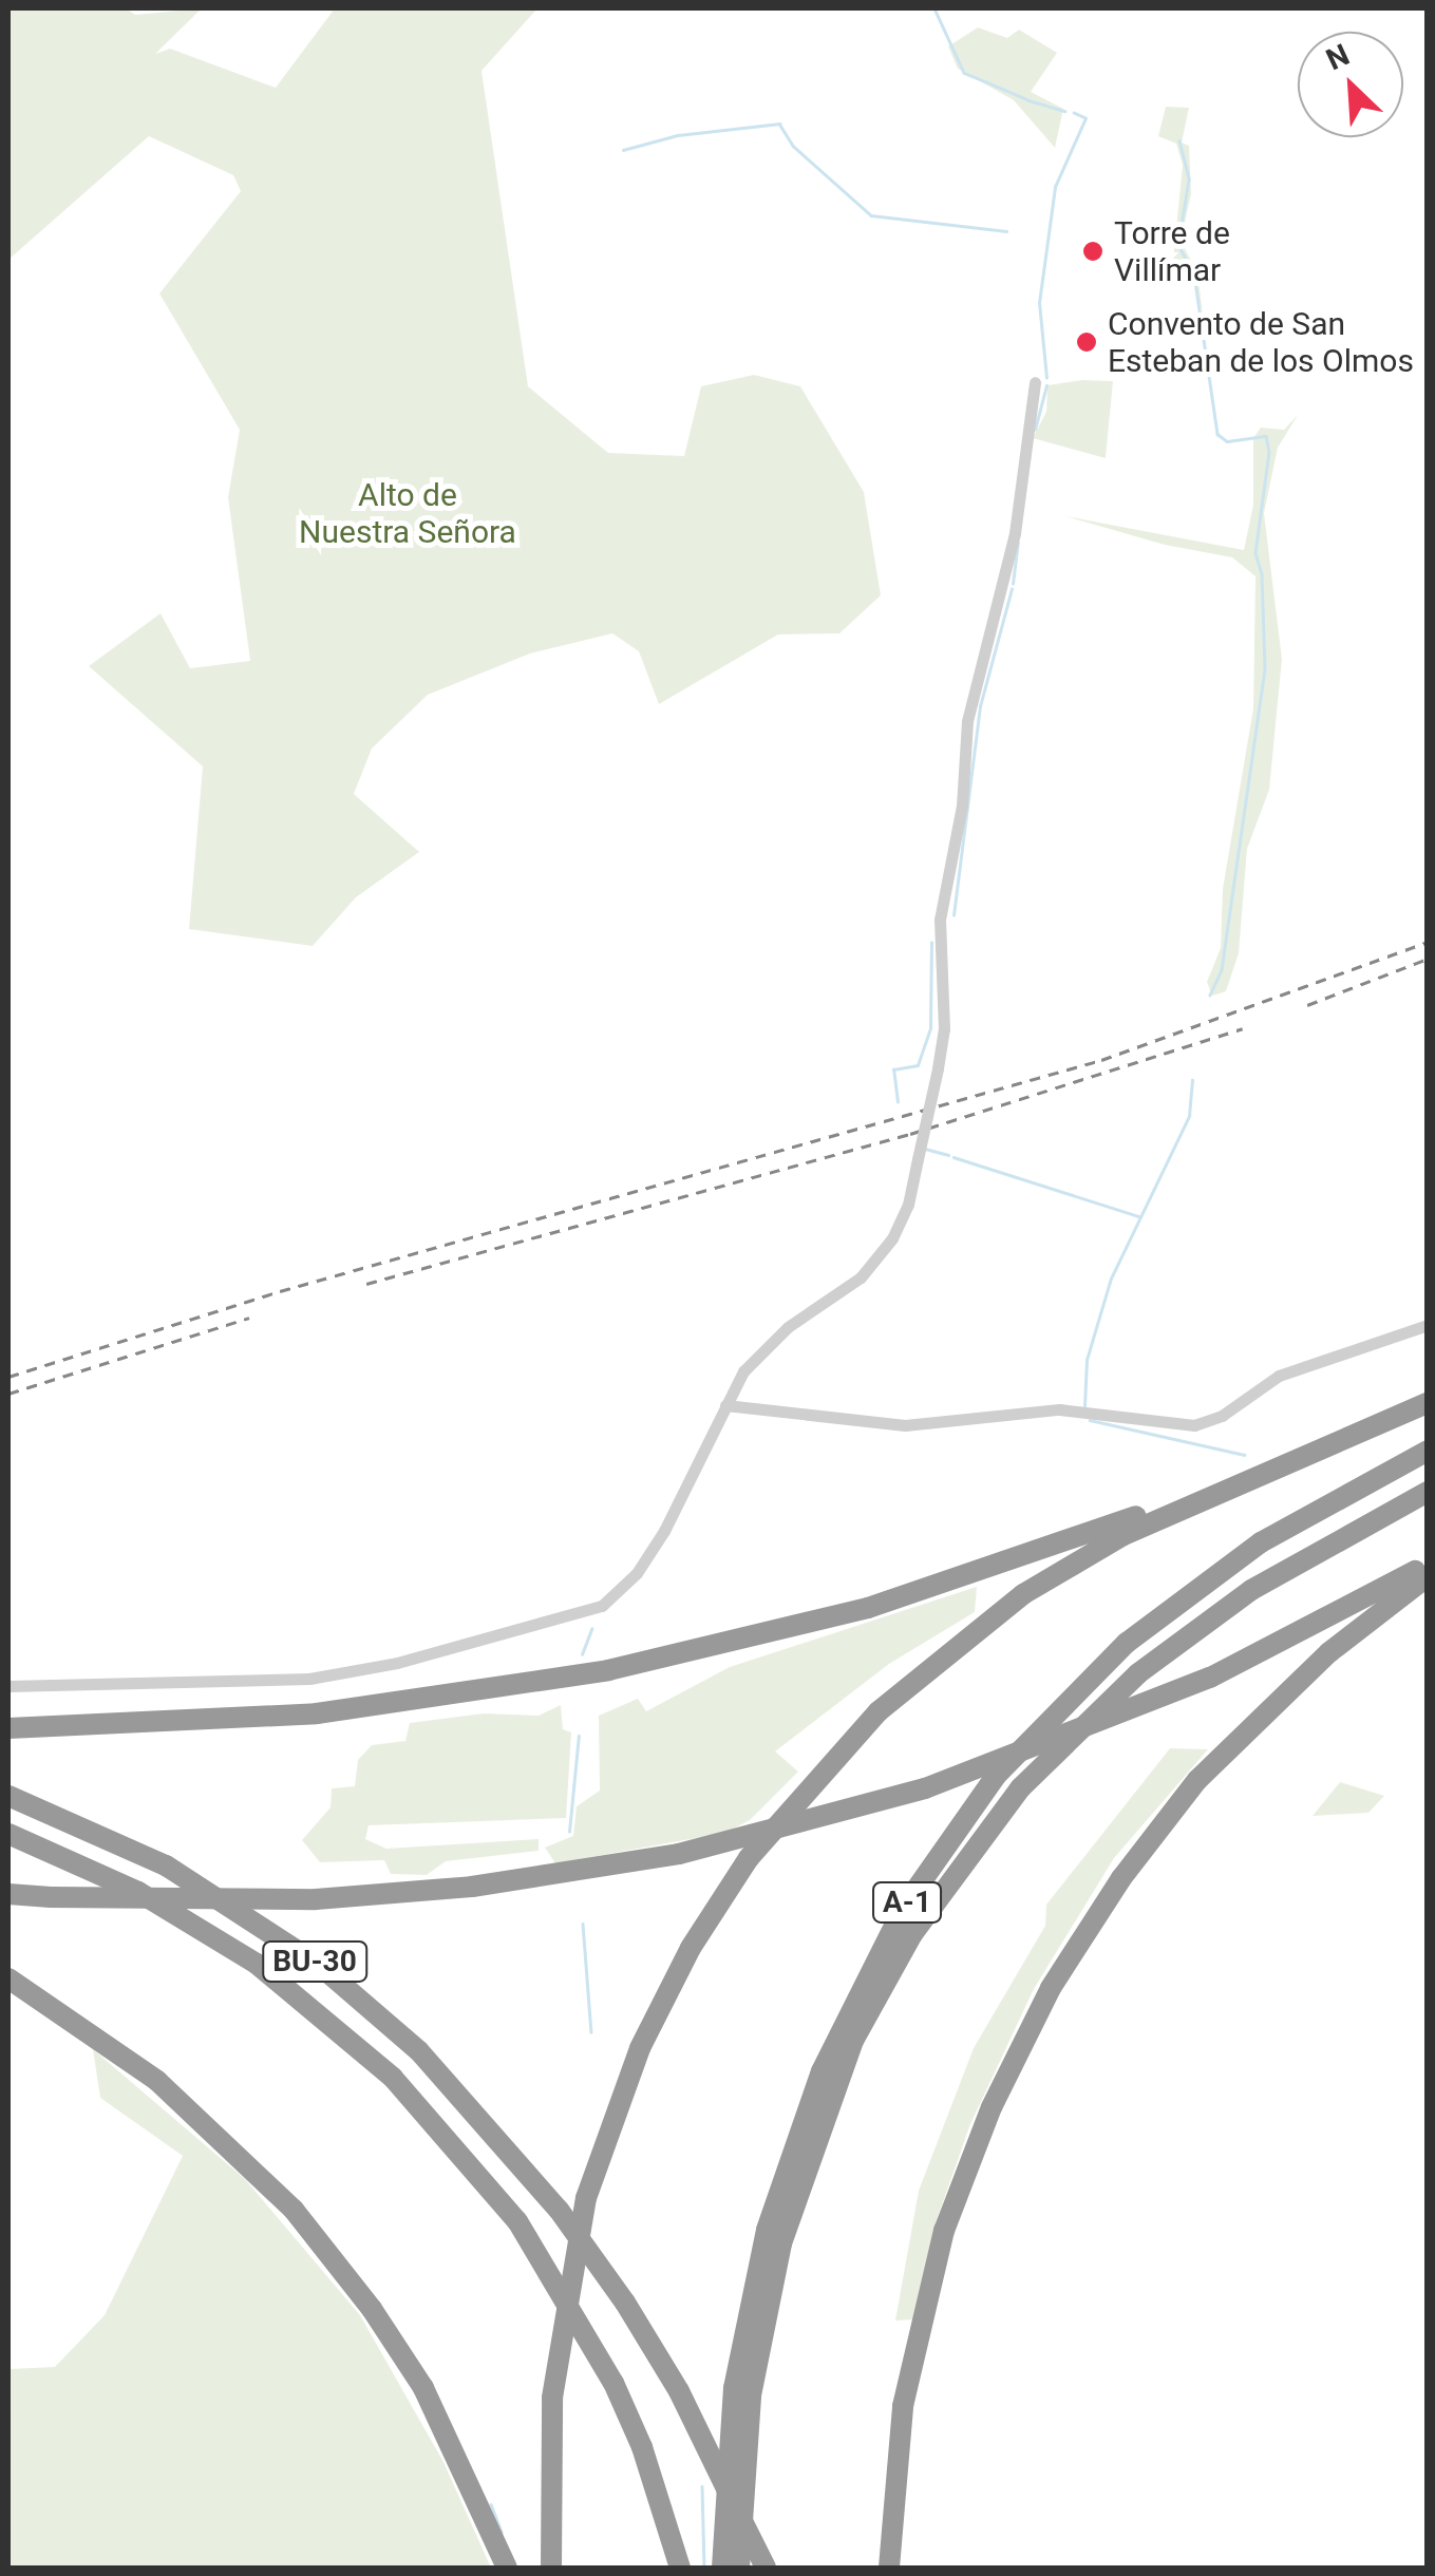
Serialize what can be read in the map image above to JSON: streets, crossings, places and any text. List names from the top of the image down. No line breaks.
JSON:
{"streets":{"highway":["A-1","BU-30"]},"parks":["Alto de Nuestra Señora"],"places":["Torre de Villímar","Convento de San Esteban de los Olmos"],"north":"top left"}
